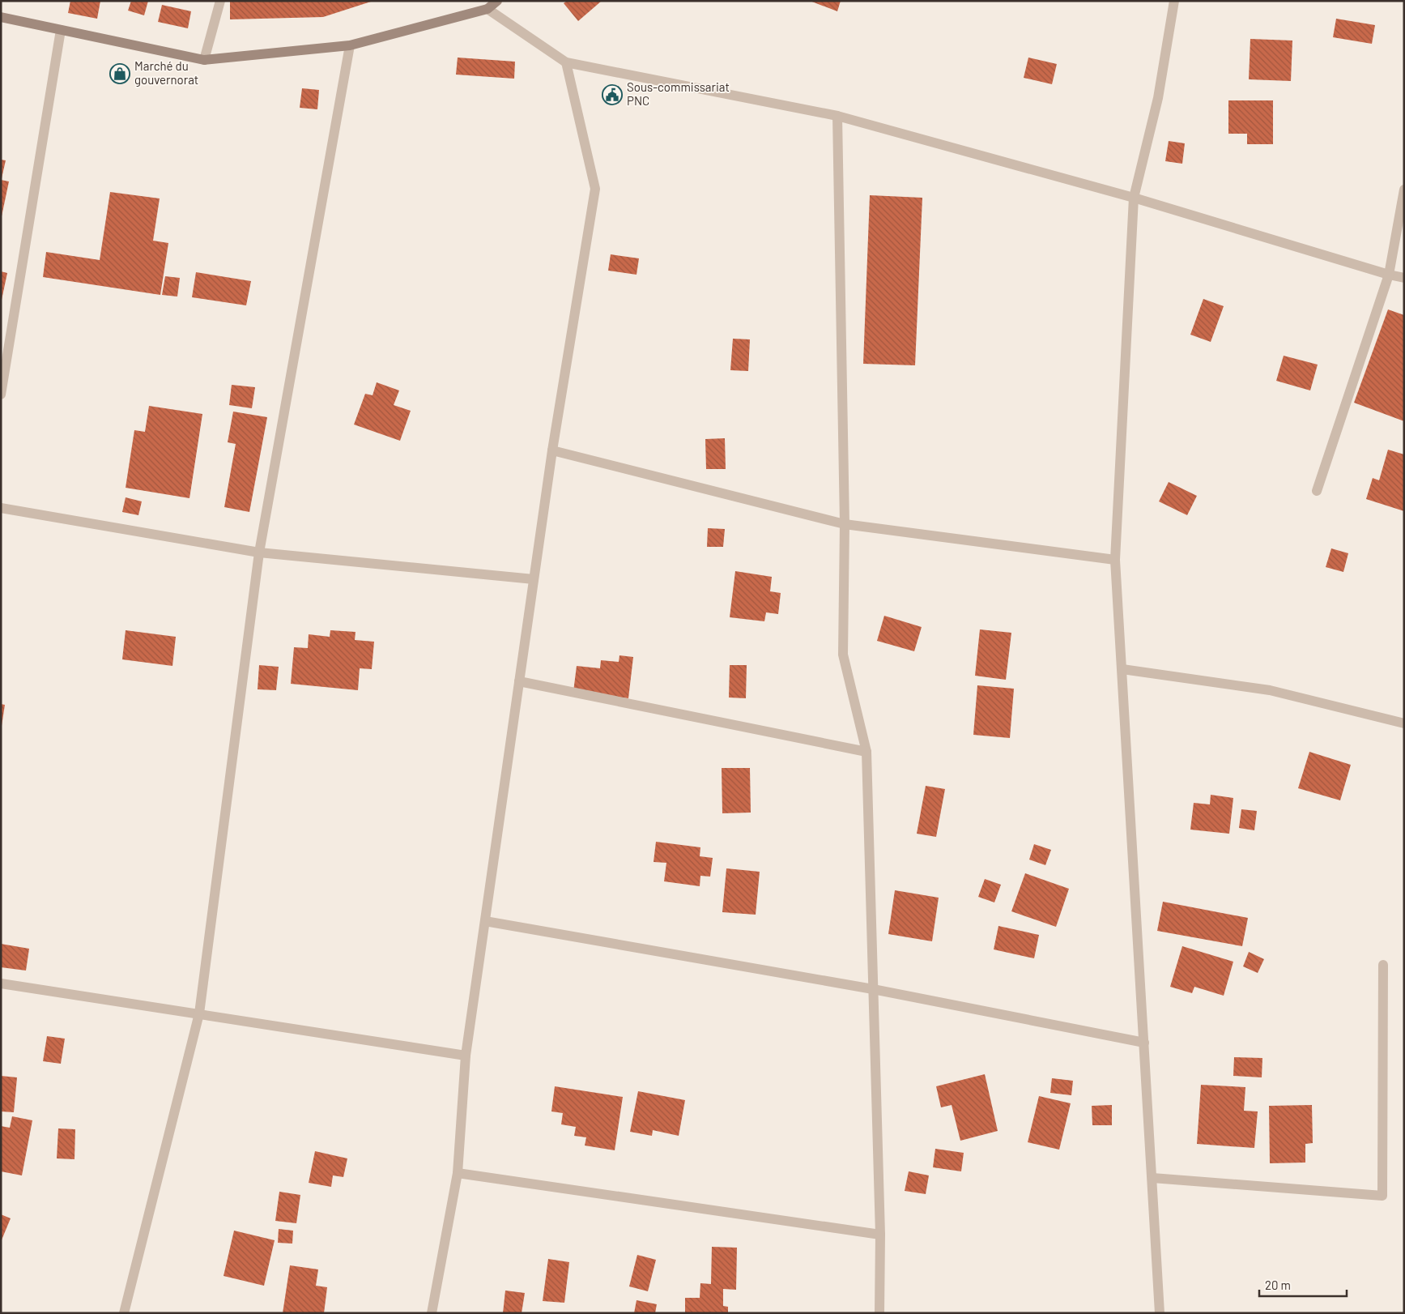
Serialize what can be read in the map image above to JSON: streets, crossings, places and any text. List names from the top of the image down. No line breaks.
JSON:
{"places":{"shop":["Marché du gouvernorat"],"public building":["Sous-commissariat PNC"]},"scale_bar":"20 m"}
